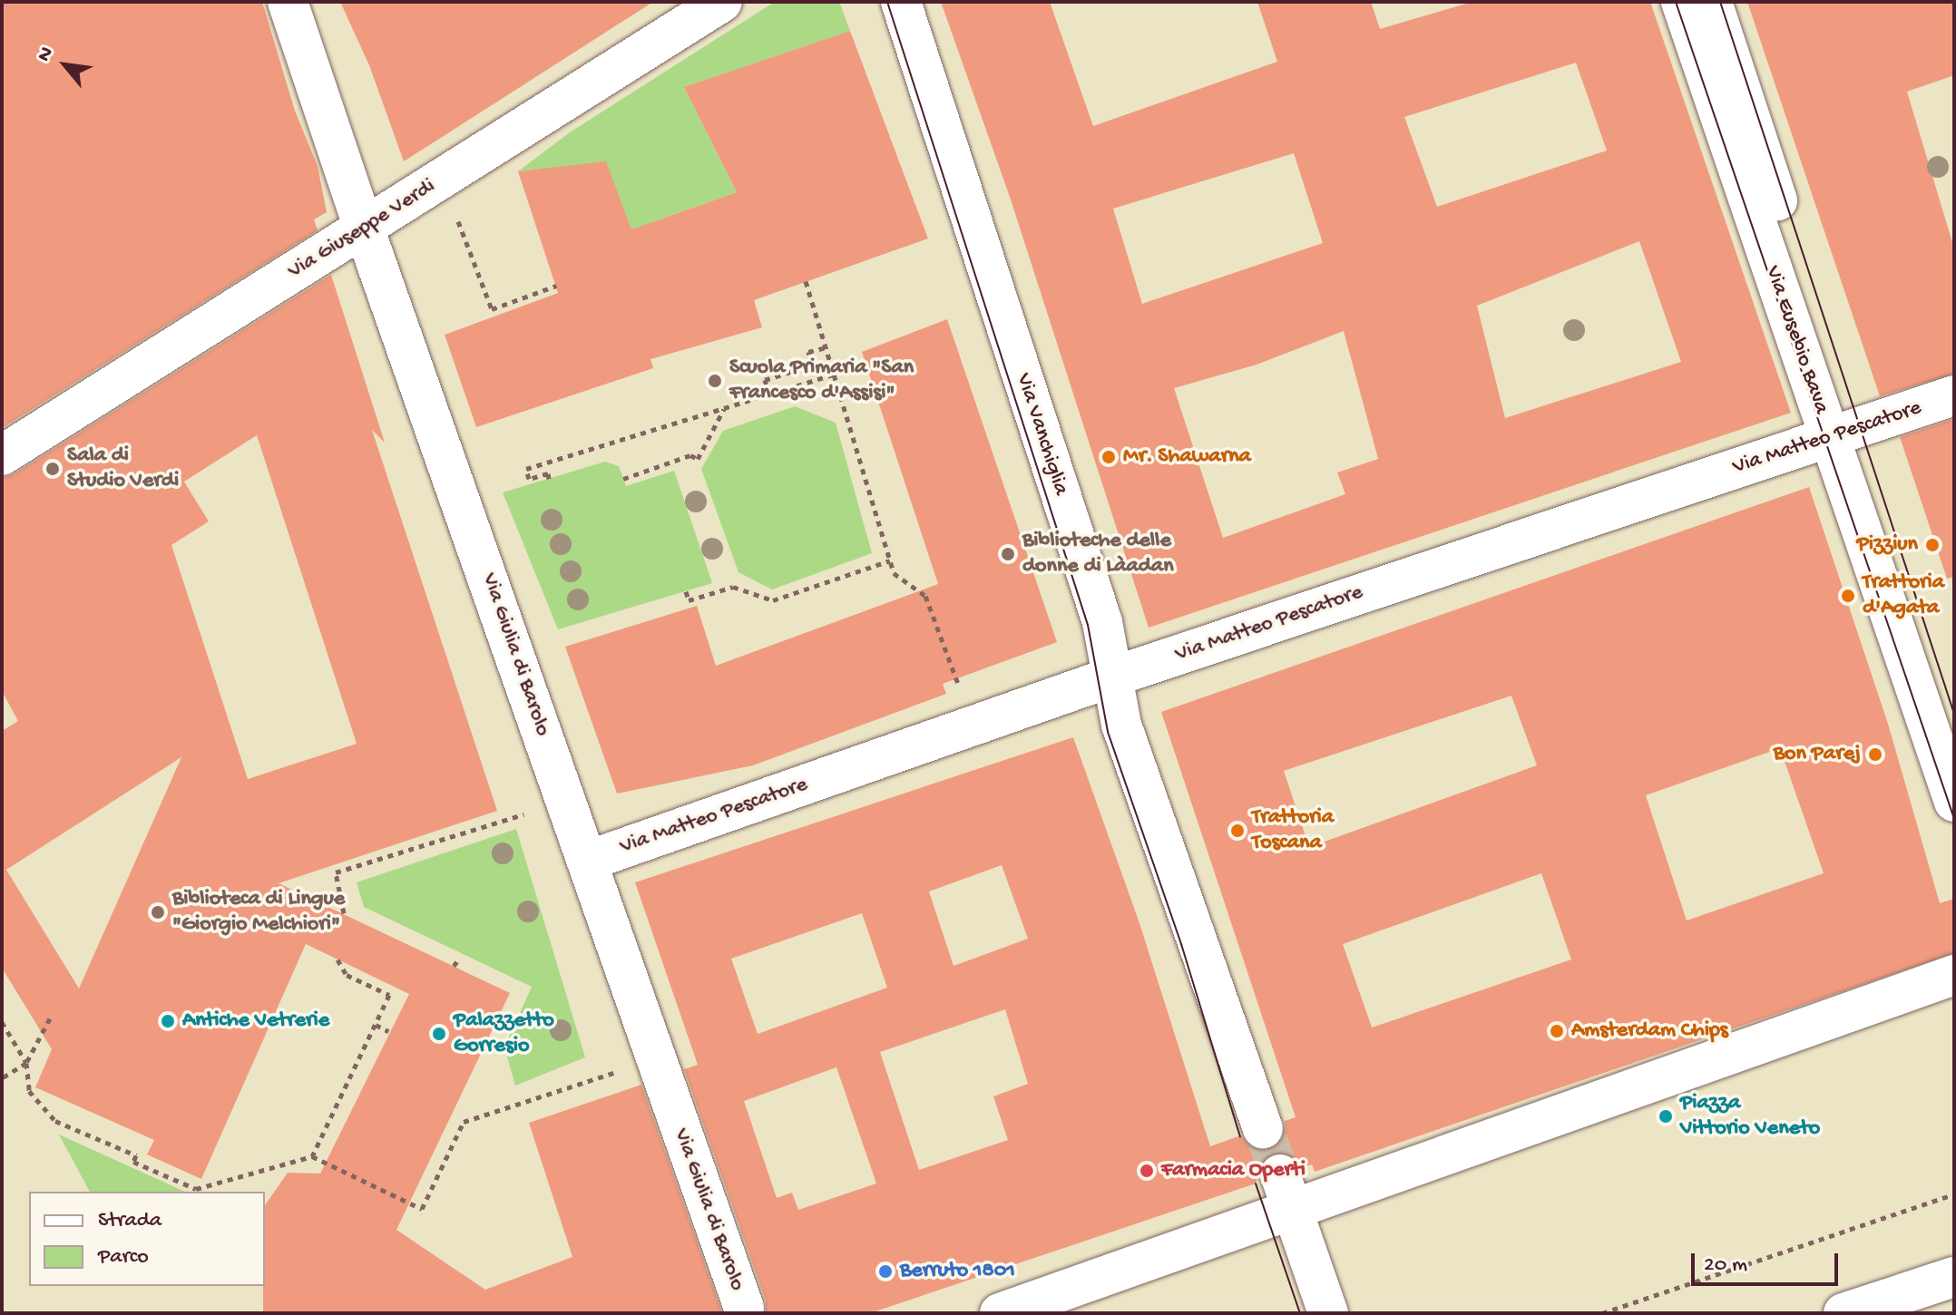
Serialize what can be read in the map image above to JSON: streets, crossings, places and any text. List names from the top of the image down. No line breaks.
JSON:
{"streets":{"street":["Via Giuseppe Verdi","Via Eusebio Bava","Via Vanchiglia","Via Matteo Pescatore","Via Giulia di Barolo"]},"crossings":[["Via Giuseppe Verdi","Via Giulia di Barolo"],["Via Eusebio Bava","Via Matteo Pescatore"],["Via Vanchiglia","Via Matteo Pescatore"],["Via Matteo Pescatore","Via Giulia di Barolo"]],"places":["Scuola Primaria \"San Francesco d'Assisi\"","Mr. Shawarna","Sala di Studio Verdi","Pizziun","Biblioteche delle donne di Làadan","Trattoria d'Agata","Bon Parej","Trattoria Toscana","Biblioteca di Lingue \"Giorgio Melchiori\"","Antiche Vetrerie","Amsterdam Chips","Palazzetto Gorresio","Piazza Vittorio Veneto","Farmacia Operti","Berruto 1801"],"legend":["Strada","Parco"],"scale_bar":"20 m","north":"top left"}
